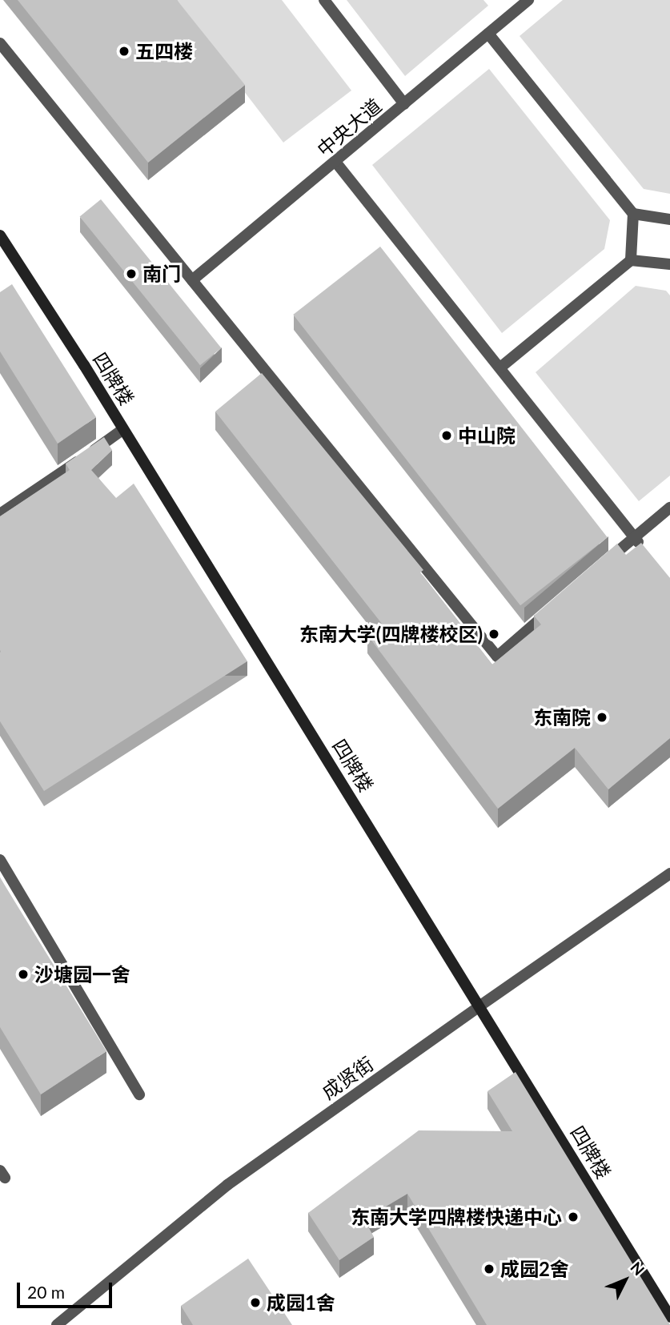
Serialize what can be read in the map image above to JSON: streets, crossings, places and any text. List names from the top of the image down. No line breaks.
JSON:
{"streets":{"street":["中央大道","四牌楼","成贤街"]},"crossings":[["四牌楼","成贤街"]],"places":["五四楼","南门","中山院","东南大学(四牌楼校区)","东南院","沙塘园一舍","东南大学四牌楼快递中心","成园2舍","成园1舍"],"scale_bar":"20 m","north":"top right"}
